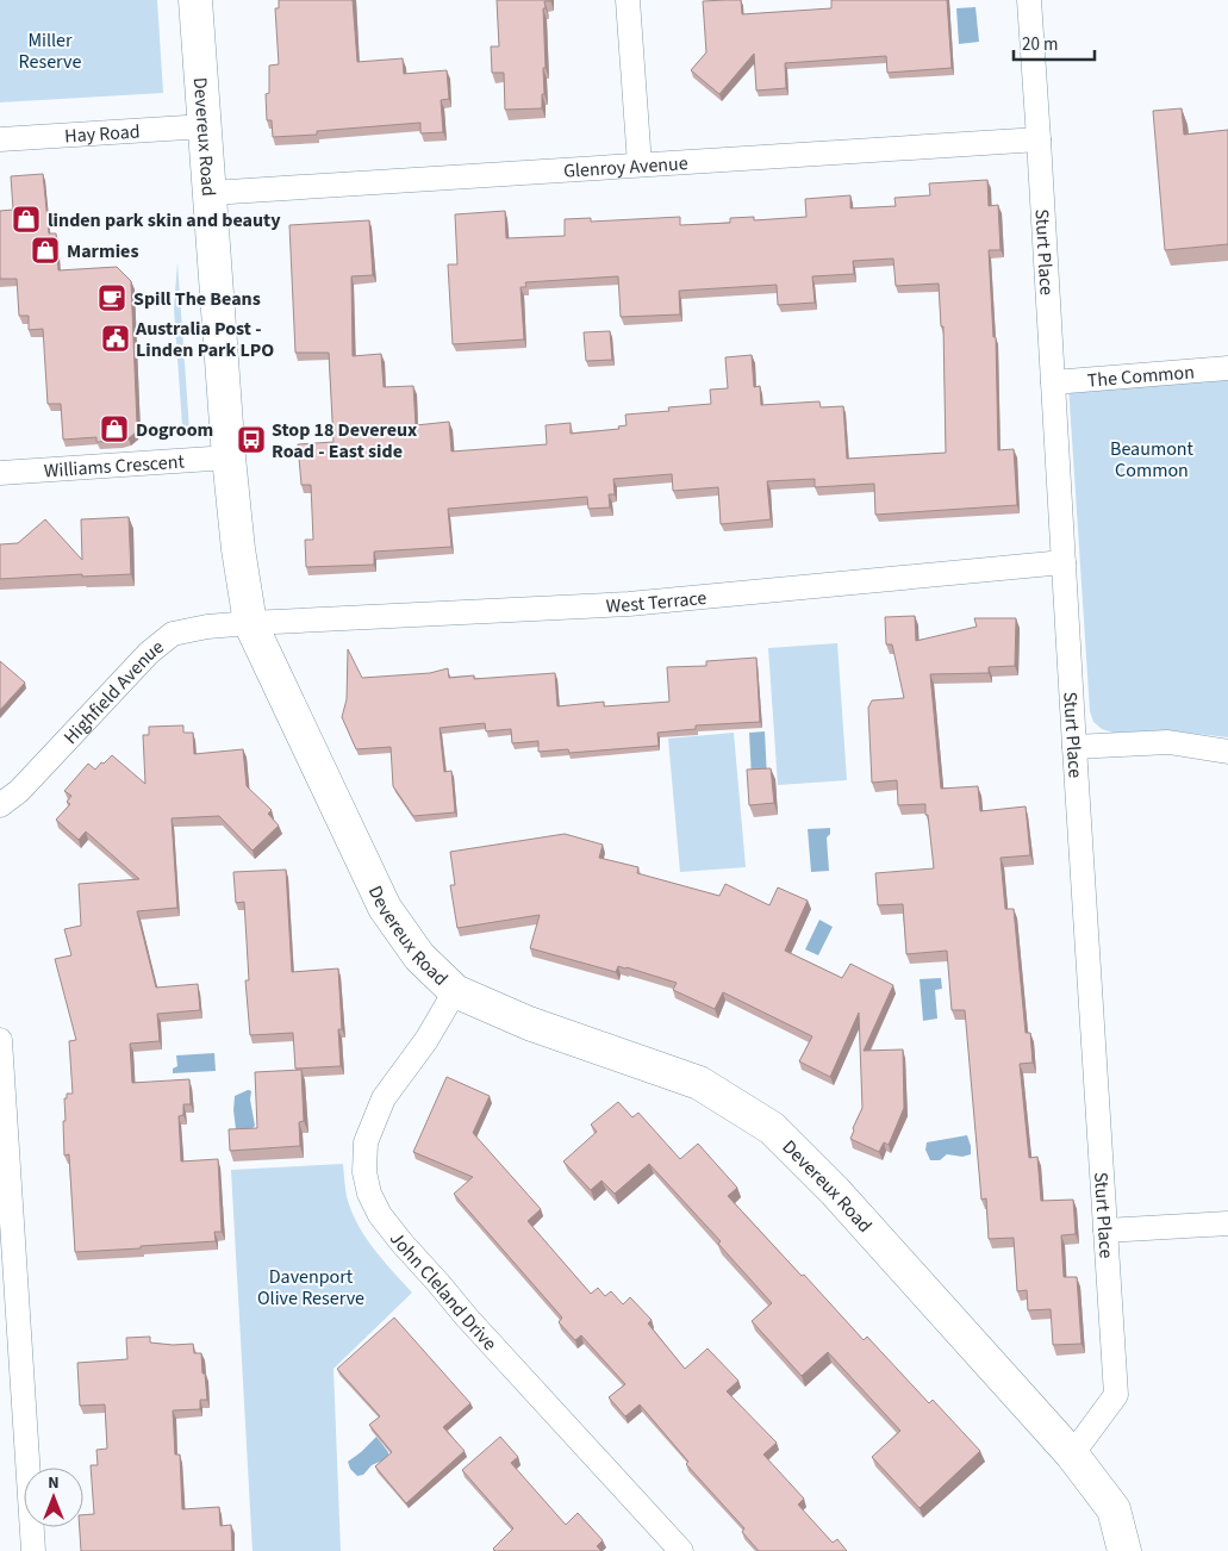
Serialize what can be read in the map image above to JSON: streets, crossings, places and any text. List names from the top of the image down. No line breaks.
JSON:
{"streets":{"street":["Hay Road","Devereux Road","Glenroy Avenue","Sturt Place","The Common","Williams Crescent","West Terrace","Highfield Avenue","John Cleland Drive"]},"crossings":[["Hay Road","Devereux Road"],["Devereux Road","Glenroy Avenue"],["Devereux Road","Sturt Place"],["Devereux Road","Williams Crescent"],["Devereux Road","West Terrace"],["Devereux Road","Highfield Avenue"],["Devereux Road","John Cleland Drive"],["Glenroy Avenue","Sturt Place"],["Sturt Place","The Common"],["Sturt Place","West Terrace"],["West Terrace","Highfield Avenue"]],"parks":["Miller Reserve","Beaumont Common","Davenport Olive Reserve"],"places":{"shop":["linden park skin and beauty","Marmies","Dogroom"],"cafe":["Spill The Beans"],"public building":["Australia Post - Linden Park LPO"],"bus stop":["Stop 18 Devereux Road - East side"]},"scale_bar":"20 m","north":"top"}
